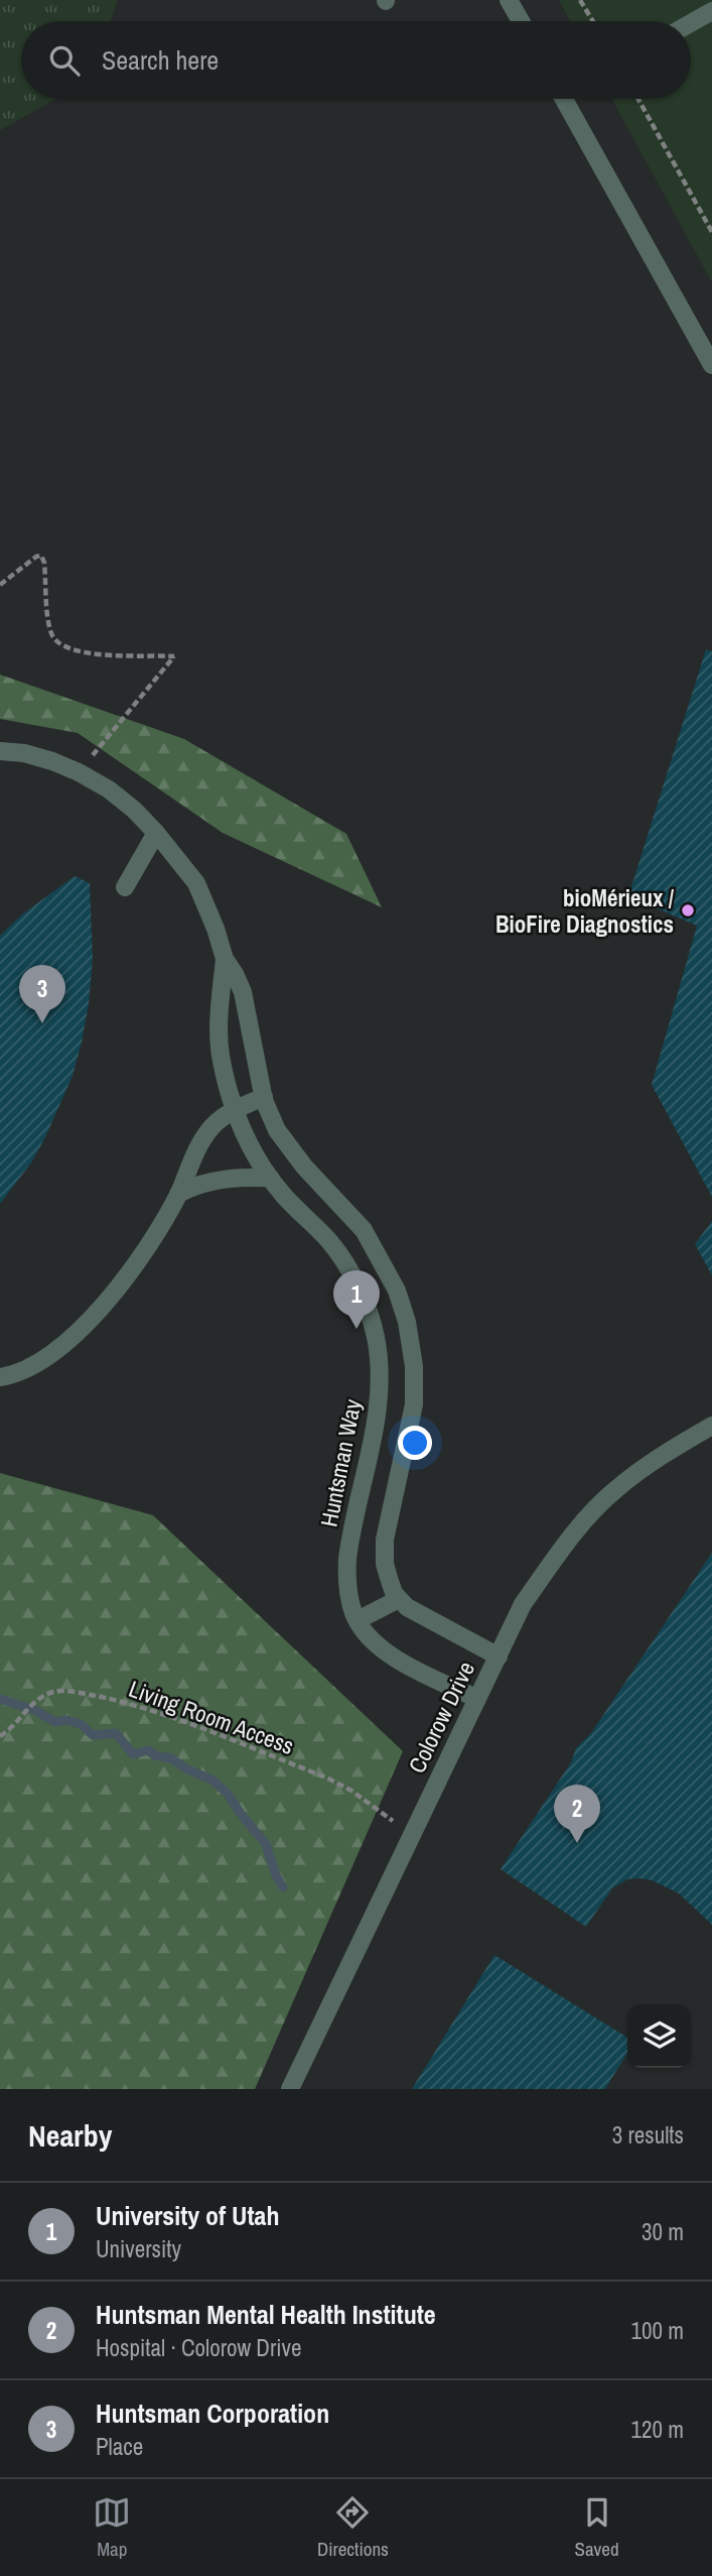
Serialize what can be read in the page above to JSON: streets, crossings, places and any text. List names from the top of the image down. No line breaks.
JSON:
{"streets":{"street":["Huntsman Way","Colorow Drive"],"path":["Living Room Access"]},"crossings":[["Huntsman Way","Colorow Drive"],["Living Room Access","Colorow Drive"]],"places":["bioMérieux / BioFire Diagnostics"],"page":{"search":"Search here","pins":["3","1","2"],"heading":["Nearby","3 results"],"list":[{"mark":"1","name":"University of Utah","note":"University","value":"30 m"},{"mark":"2","name":"Huntsman Mental Health Institute","note":"Hospital · Colorow Drive","value":"100 m"},{"mark":"3","name":"Huntsman Corporation","note":"Place","value":"120 m"}],"nav":["Map","Directions","Saved"]}}
